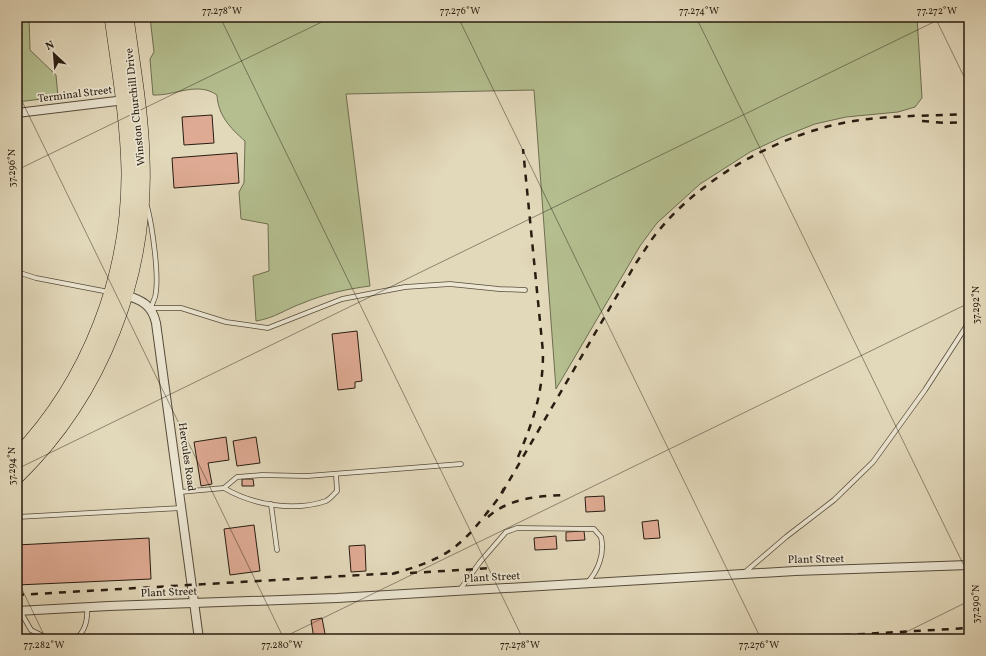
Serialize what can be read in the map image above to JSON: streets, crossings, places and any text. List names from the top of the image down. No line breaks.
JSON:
{"streets":{"highway":["Winston Churchill Drive"],"street":["Terminal Street","Hercules Road","Plant Street"]},"crossings":[["Terminal Street","Winston Churchill Drive"],["Hercules Road","Plant Street"]],"north":"top left","coordinates":["77.278°W","77.276°W","77.274°W","77.272°W","37.296°N","37.292°N","37.294°N","37.290°N","77.282°W","77.280°W"]}
